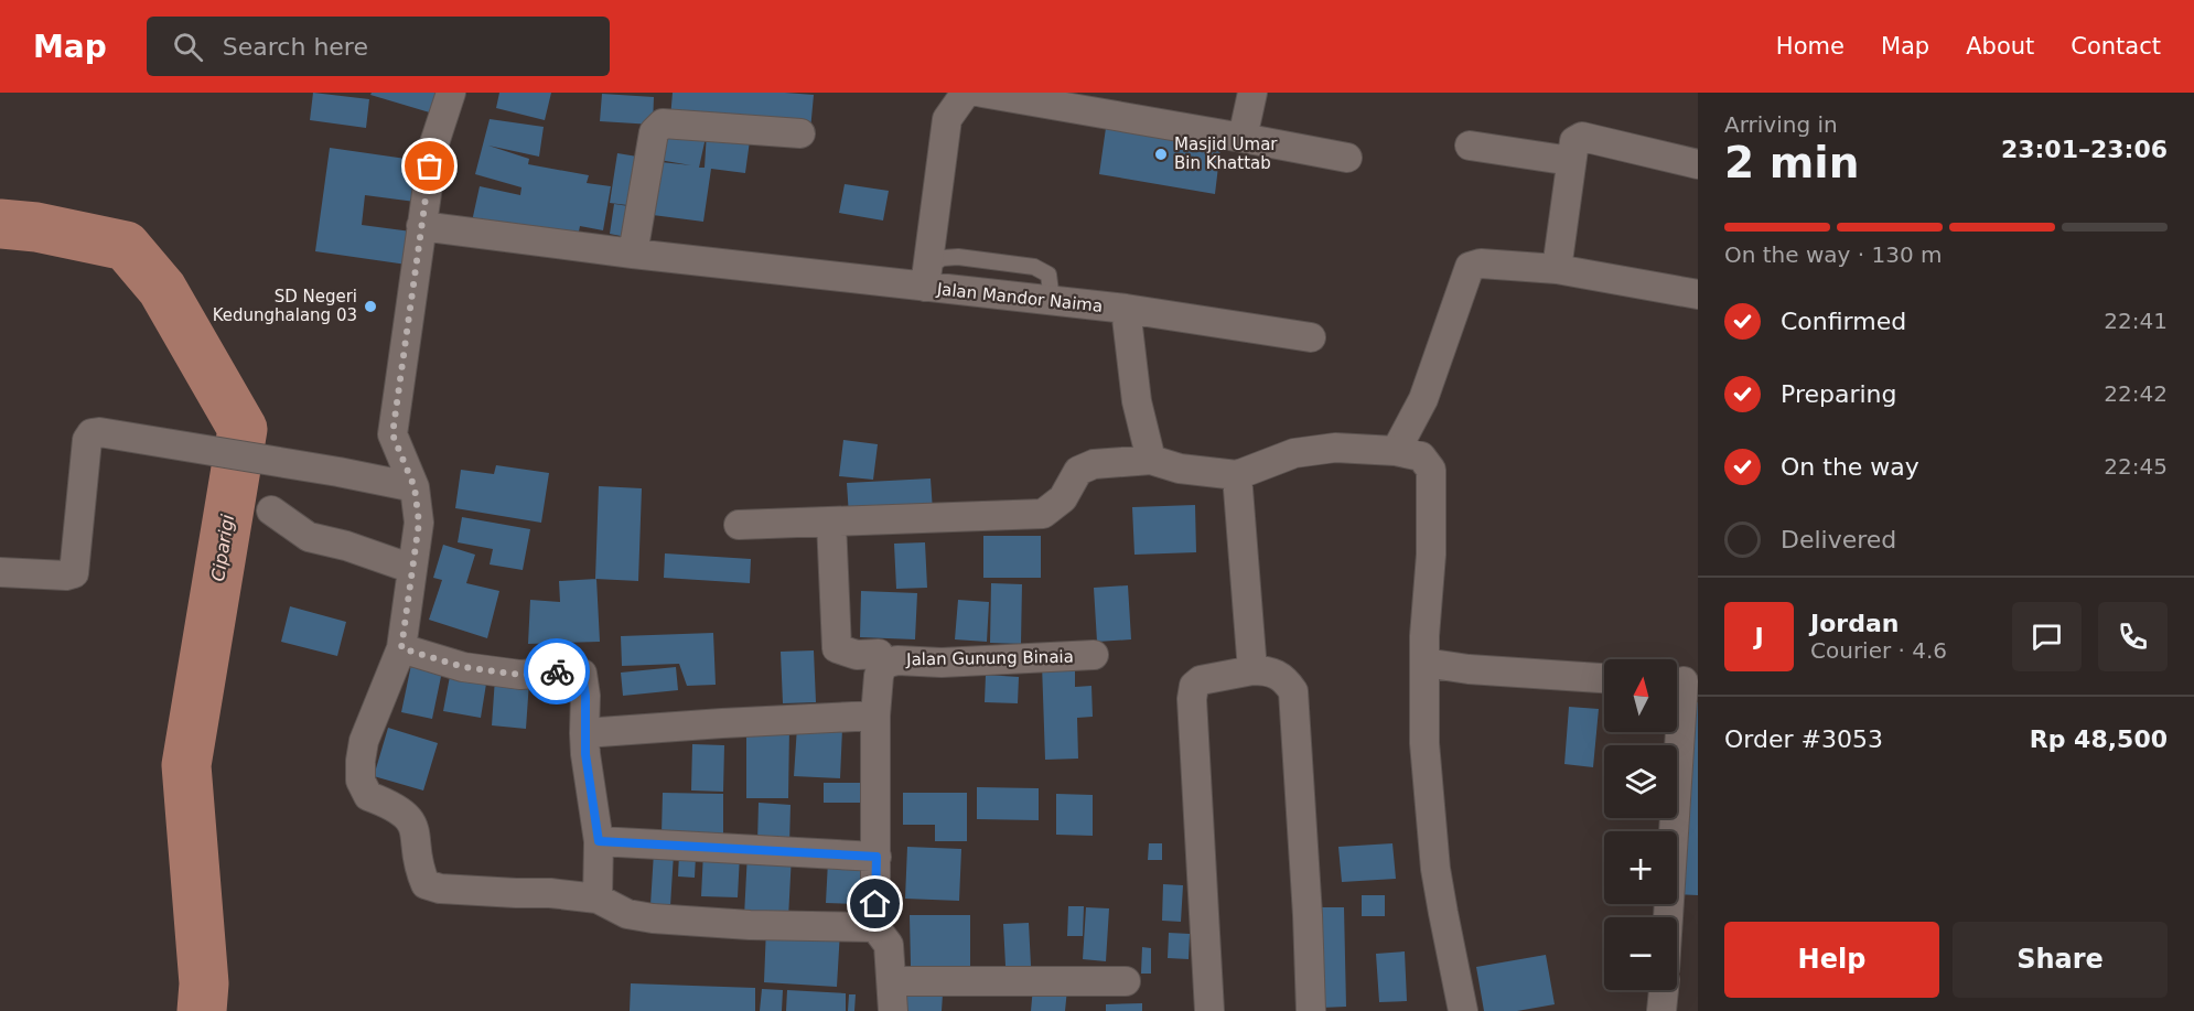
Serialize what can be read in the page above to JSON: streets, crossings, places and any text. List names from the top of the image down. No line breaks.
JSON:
{"streets":{"street":["Jalan Mandor Naima","Jalan Gunung Binaia"]},"water":["Ciparigi"],"places":["Masjid Umar Bin Khattab","SD Negeri Kedunghalang 03"],"north":"top","page":{"header":"Map","search":"Search here","nav":["Home","Map","About","Contact"],"heading":["2 min","Arriving in","23:01–23:06"],"panel":["Jordan","Courier · 4.6","Order #3053","Rp 48,500"],"bar":"On the way · 130 m","list":[["Confirmed","22:41"],["Preparing","22:42"],["On the way","22:45"],"Delivered"],"round":"J","map_buttons":["+","−"],"buttons":["Help","Share"]}}
